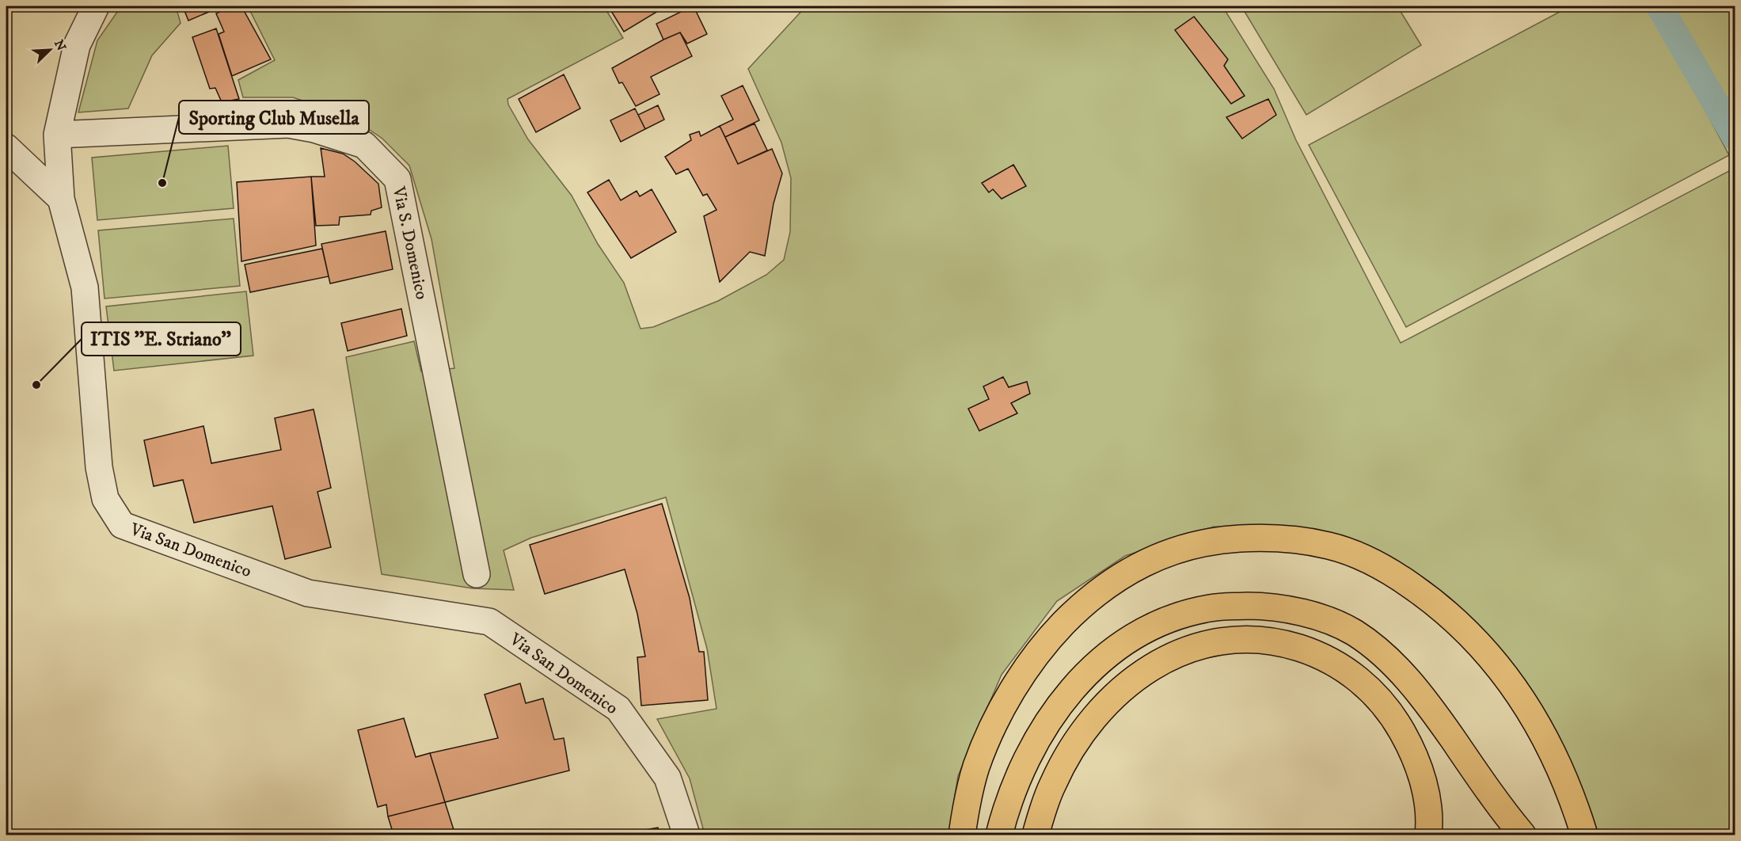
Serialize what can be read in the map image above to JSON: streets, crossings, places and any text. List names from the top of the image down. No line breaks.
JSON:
{"streets":{"street":["Via S. Domenico","Via San Domenico"]},"crossings":[["Via S. Domenico","Via San Domenico"]],"places":["Sporting Club Musella","ITIS ''E. Striano''"],"north":"top right"}
